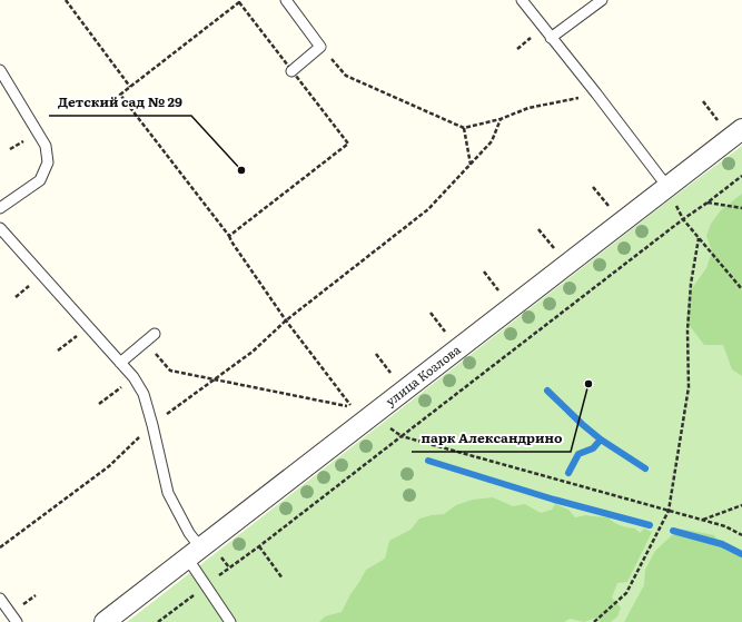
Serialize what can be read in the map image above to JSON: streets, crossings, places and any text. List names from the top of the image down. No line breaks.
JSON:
{"streets":{"street":["улица Козлова"]},"places":["Детский сад № 29","парк Александрино"]}
